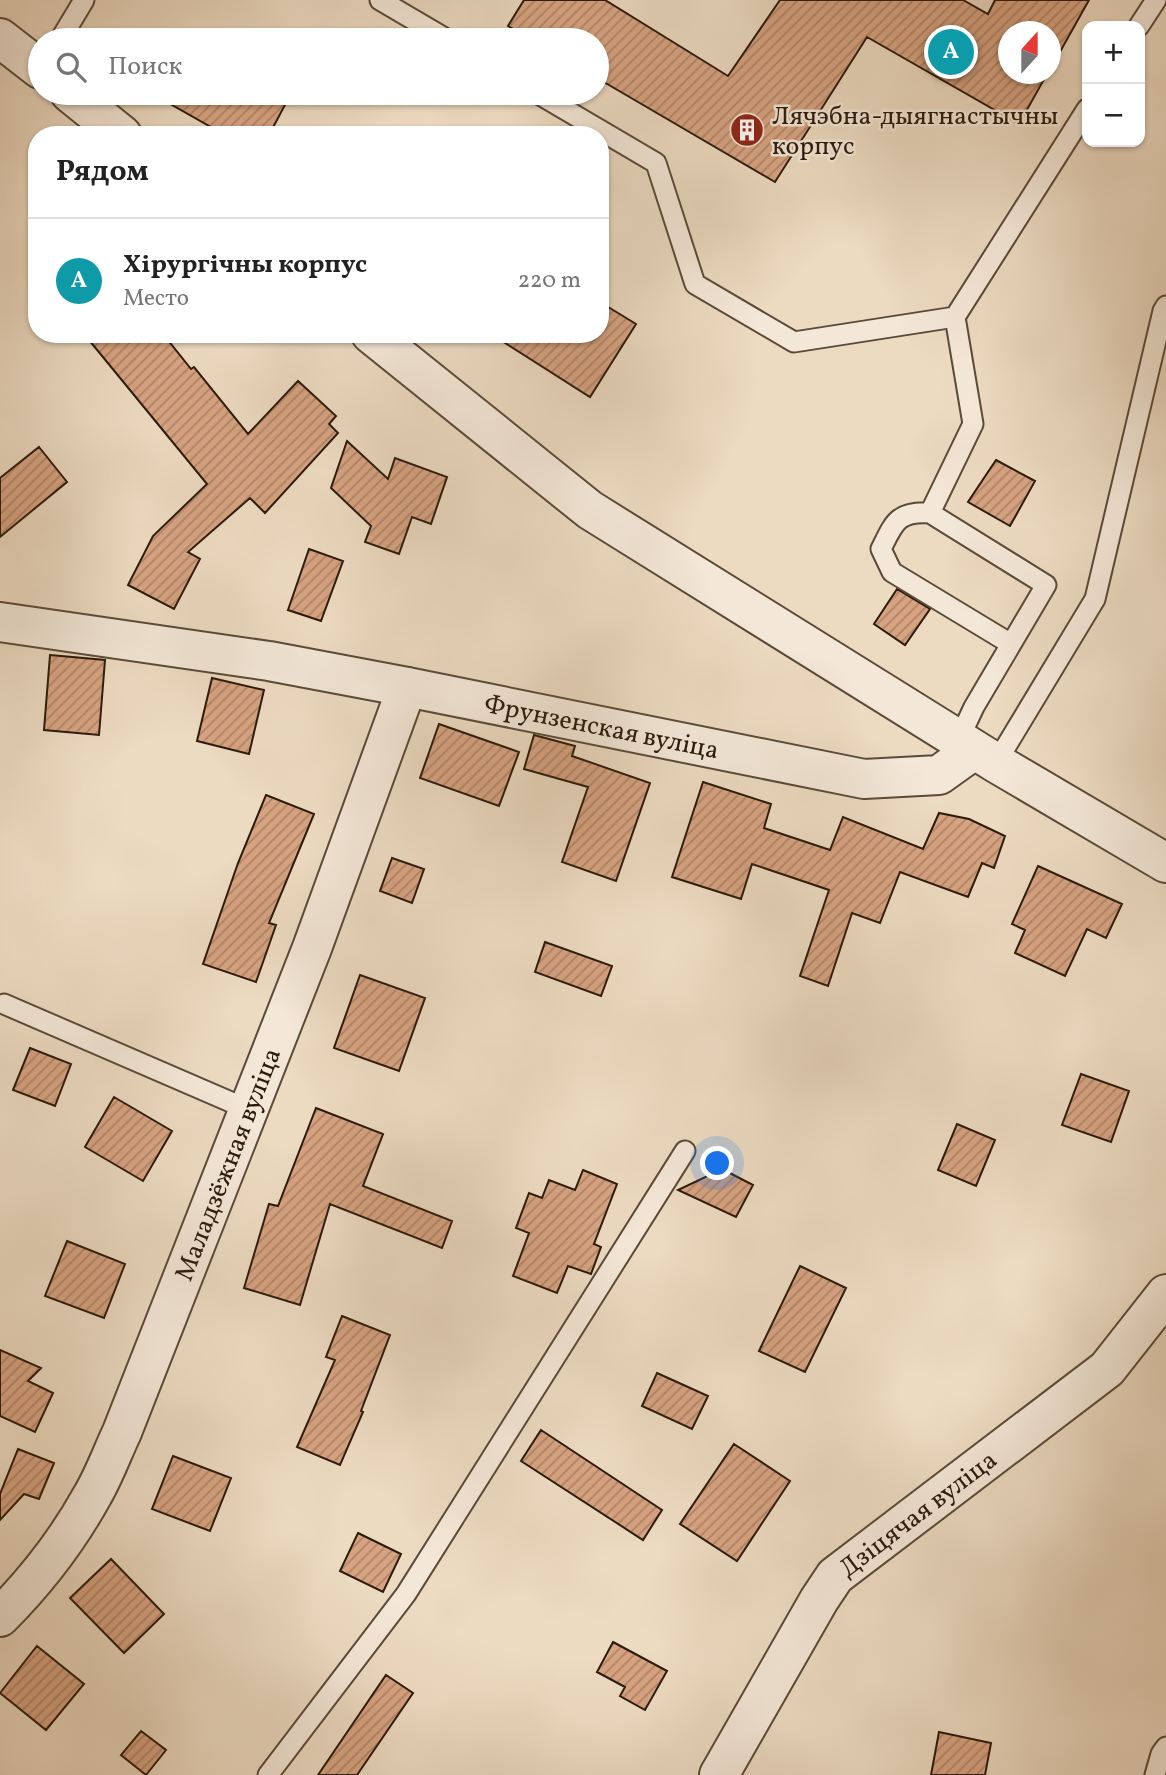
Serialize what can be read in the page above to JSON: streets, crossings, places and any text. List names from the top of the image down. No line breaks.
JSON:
{"streets":{"street":["Фрунзенская вуліца","Маладзёжная вуліца","Дзіцячая вуліца"]},"crossings":[["Фрунзенская вуліца","Маладзёжная вуліца"]],"places":{"building":["Лячэбна-дыягнастычны корпус"]},"north":"top","page":{"map_buttons":["+","−"],"pins":"A","search":"Поиск","heading":"Рядом","list":[{"mark":"A","name":"Хірургічны корпус","note":"Место","value":"220 m"}]}}
